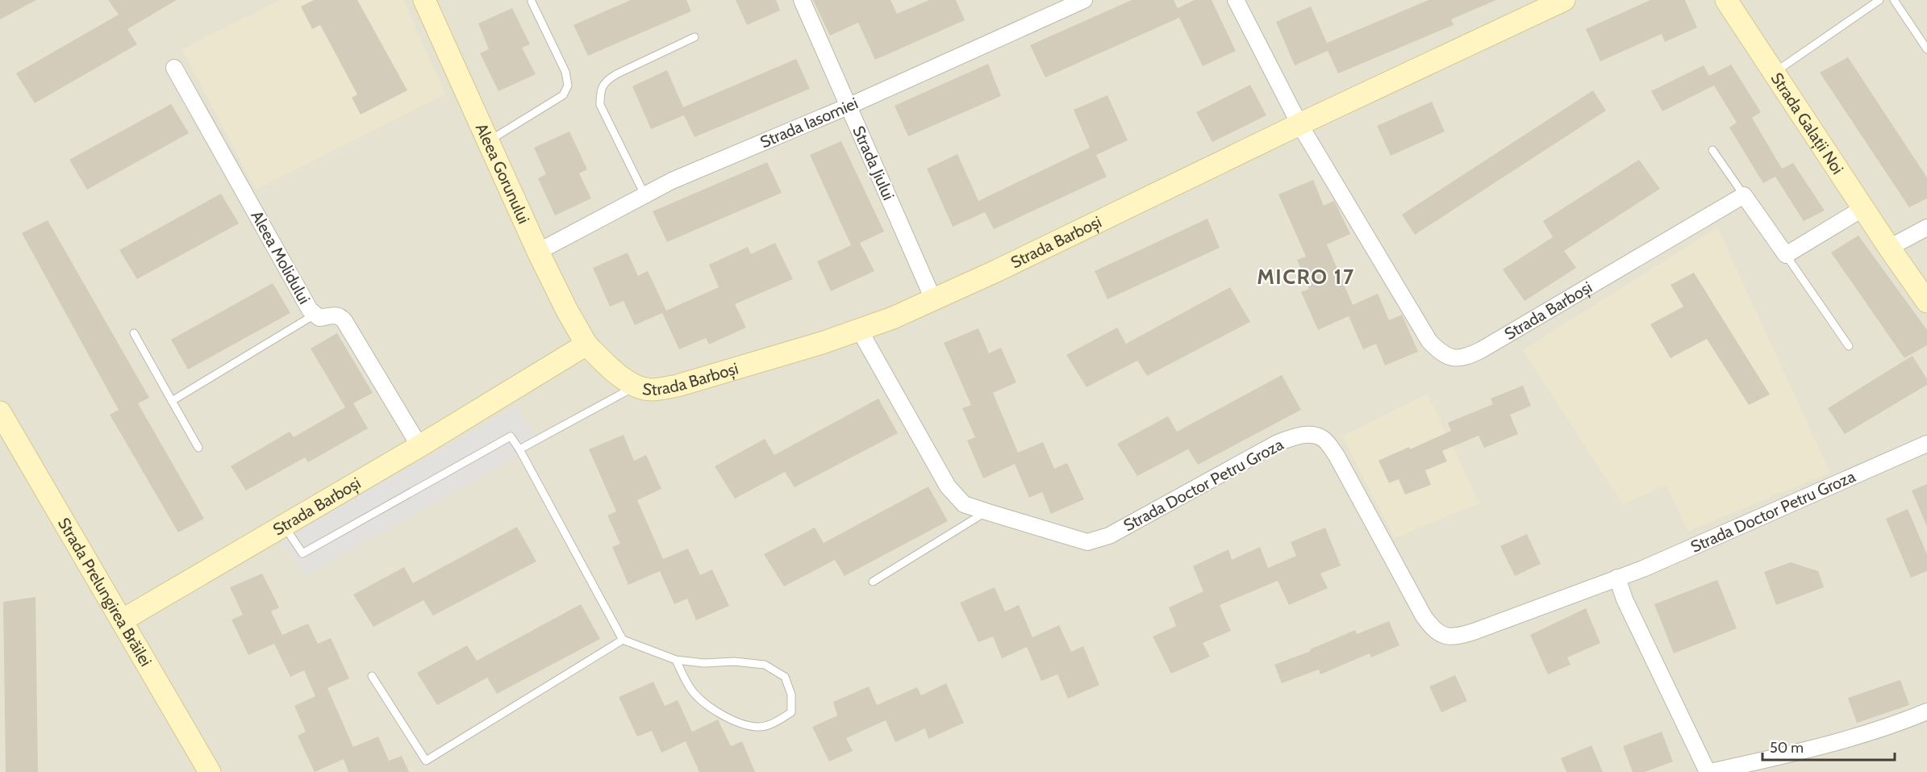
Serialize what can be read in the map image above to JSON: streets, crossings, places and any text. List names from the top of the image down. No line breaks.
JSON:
{"streets":{"street":["Strada Iasomiei","Strada Galații Noi","Strada Jiului","Aleea Gorunului","Strada Barboși","Aleea Molidului","Strada Doctor Petru Groza","Strada Prelungirea Brăilei"]},"crossings":[["Strada Iasomiei","Strada Jiului"],["Strada Iasomiei","Aleea Gorunului"],["Strada Jiului","Strada Barboși"],["Aleea Gorunului","Strada Barboși"],["Strada Barboși","Aleea Molidului"],["Strada Barboși","Strada Doctor Petru Groza"],["Strada Barboși","Strada Prelungirea Brăilei"]],"districts":["MICRO 17"],"scale_bar":"50 m"}
